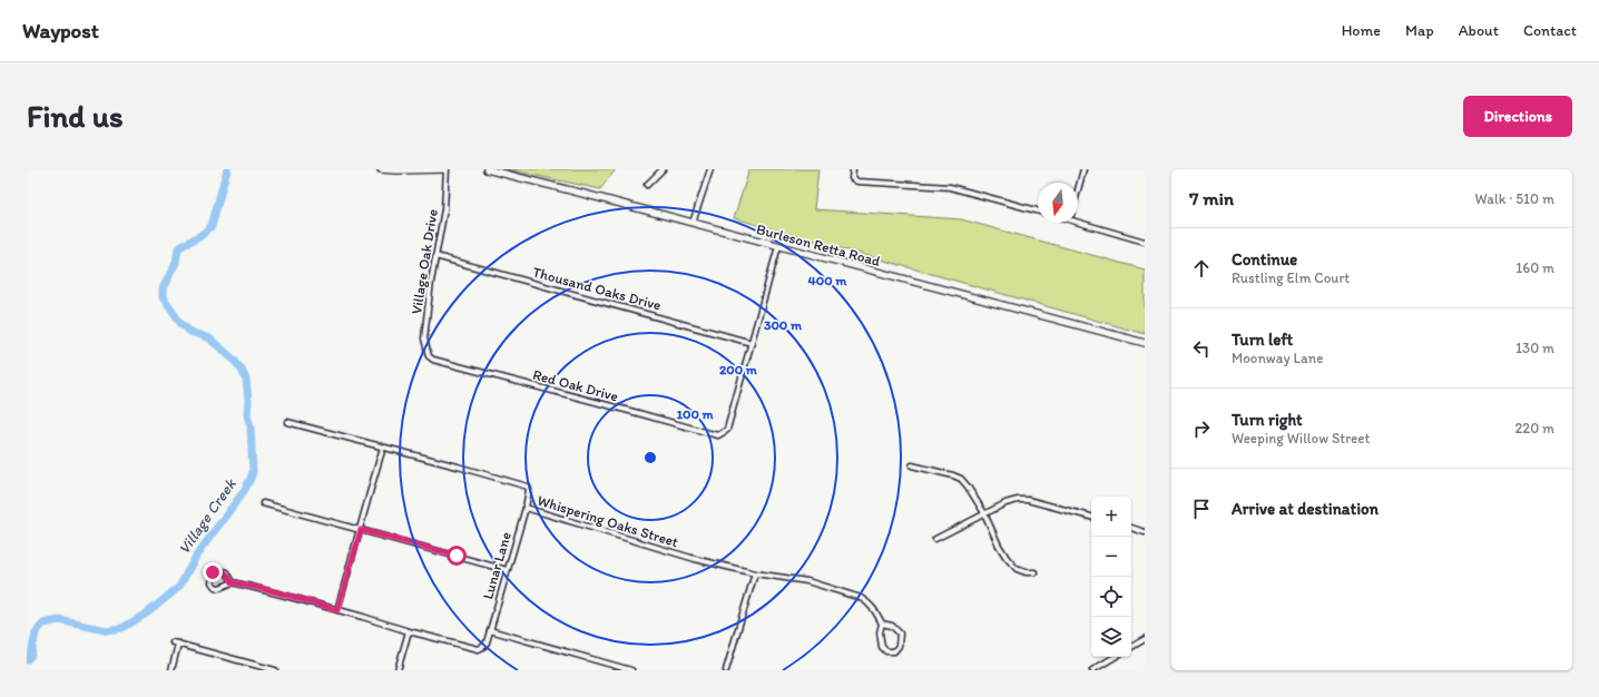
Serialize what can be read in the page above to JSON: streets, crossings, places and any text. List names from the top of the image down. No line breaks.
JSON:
{"streets":{"street":["Burleson Retta Road","Village Oak Drive","Thousand Oaks Drive","Red Oak Drive","Whispering Oaks Street","Lunar Lane"]},"crossings":[["Village Oak Drive","Thousand Oaks Drive"],["Village Oak Drive","Red Oak Drive"],["Thousand Oaks Drive","Red Oak Drive"],["Whispering Oaks Street","Lunar Lane"]],"water":["Village Creek"],"north":"bottom","page":{"header":"Waypost","nav":["Home","Map","About","Contact"],"buttons":"Directions","title":"Find us","heading":["7 min","Walk · 510 m"],"list":[["Continue","Rustling Elm Court","160 m"],["Turn left","Moonway Lane","130 m"],["Turn right","Weeping Willow Street","220 m"],"Arrive at destination"],"map_buttons":["+","−"]},"rings":["400 m","300 m","200 m","100 m"]}
